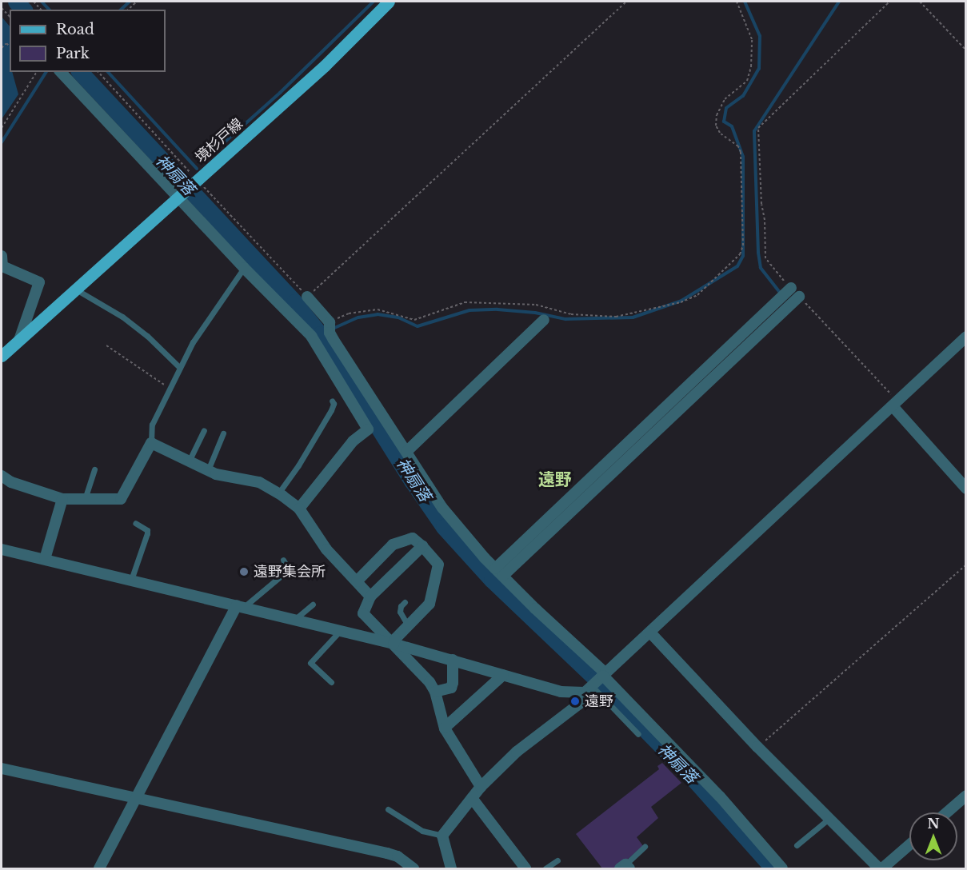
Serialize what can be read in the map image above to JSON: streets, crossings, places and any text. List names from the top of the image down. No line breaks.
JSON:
{"streets":{"main road":["境杉戸線"]},"districts":["遠野"],"water":["神扇落"],"places":["遠野集会所","遠野"],"legend":["Road","Park"],"north":"top"}
